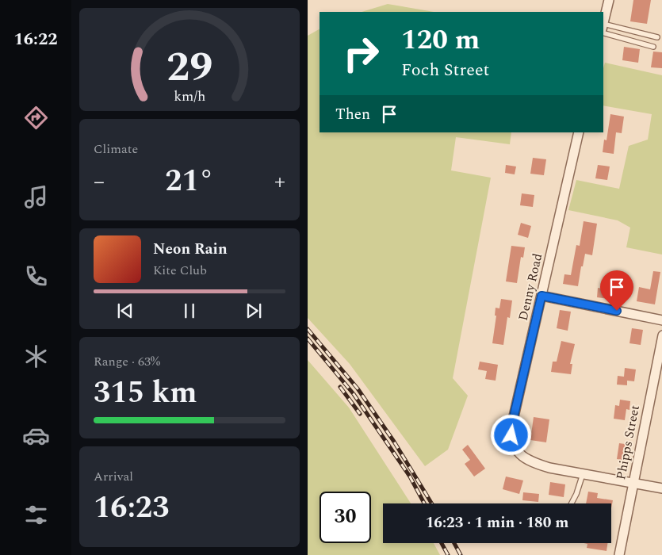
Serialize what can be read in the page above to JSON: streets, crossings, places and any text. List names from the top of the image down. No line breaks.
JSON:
{"streets":{"street":["Denny Road","Phipps Street"]},"page":{"tabs":"16:22","turn":["120 m","Foch Street"],"then":"Then","tile":["Climate",["Range · 63%","315 km"],["Arrival","16:23"]],"heat":["−","21°","+"],"song":["Neon Rain","Kite Club"],"limit":"30","trip":"16:23 · 1 min · 180 m","gauge":["29","km/h"]}}
